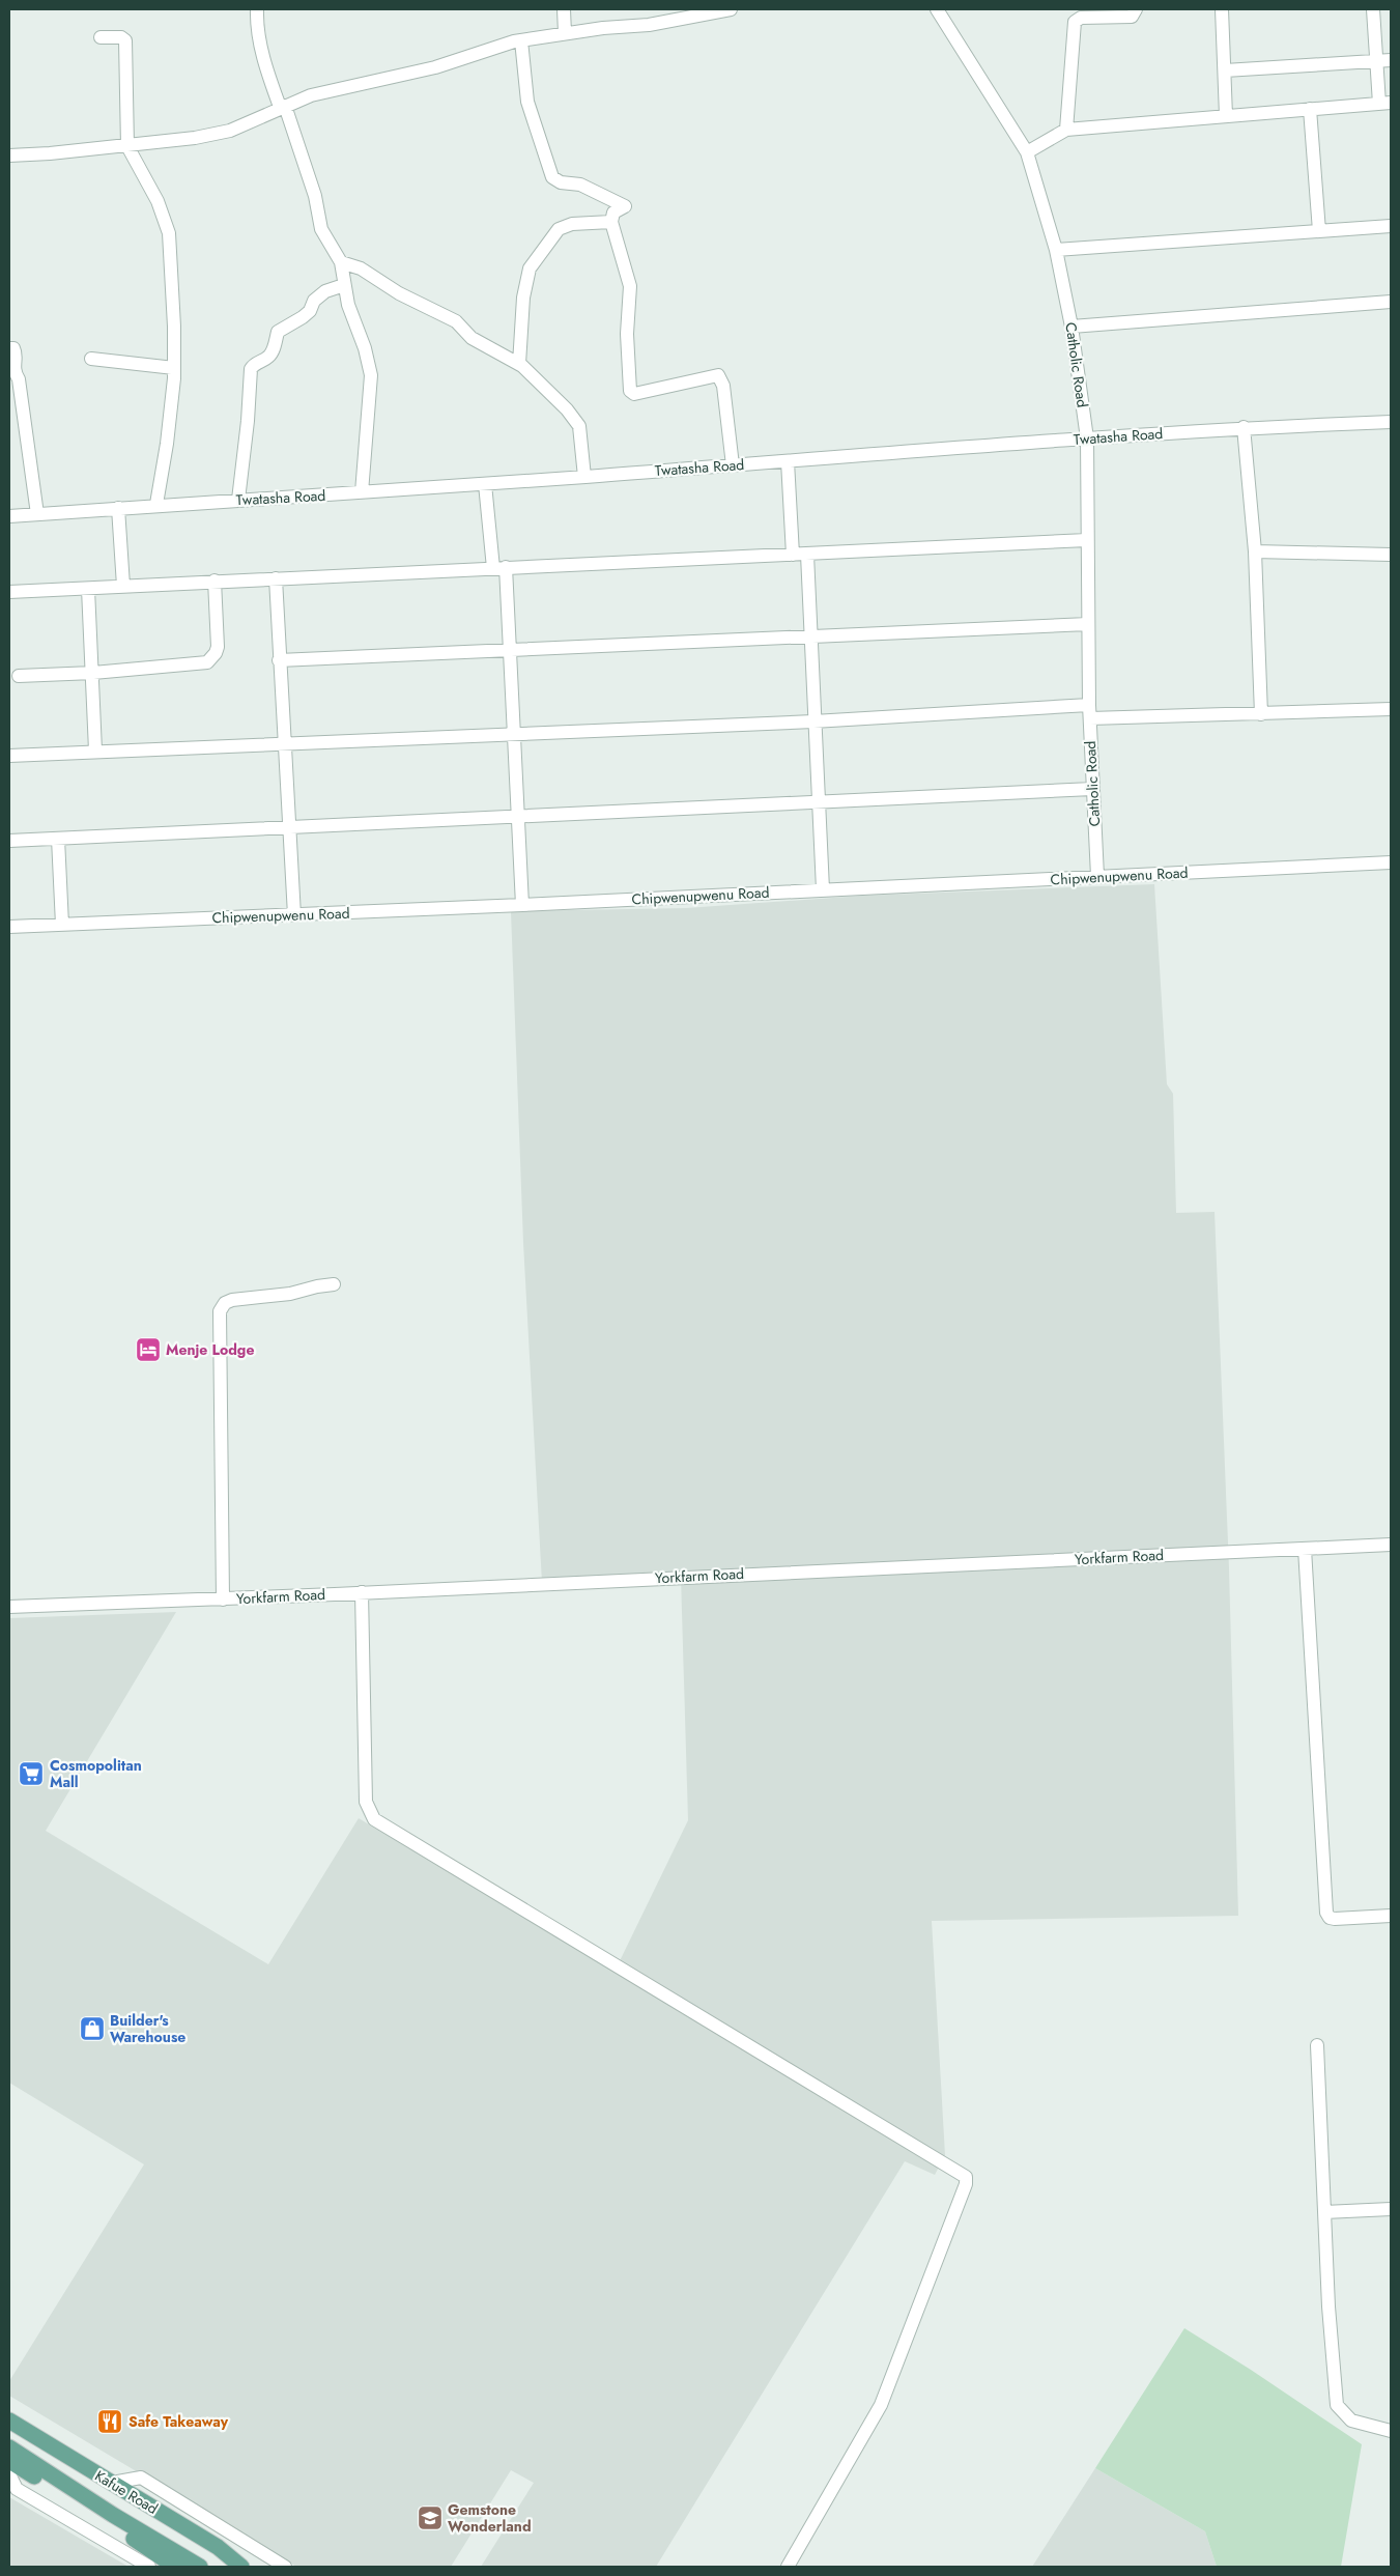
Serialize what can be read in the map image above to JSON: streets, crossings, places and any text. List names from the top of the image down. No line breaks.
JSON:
{"streets":{"main road":["Kafue Road"],"street":["Catholic Road","Twatasha Road","Chipwenupwenu Road","Yorkfarm Road"]},"crossings":[["Catholic Road","Twatasha Road"],["Catholic Road","Chipwenupwenu Road"]],"places":{"hotel":["Menje Lodge"],"supermarket":["Cosmopolitan Mall"],"shop":["Builder's Warehouse"],"restaurant":["Safe Takeaway"],"school or university":["Gemstone Wonderland"]}}
